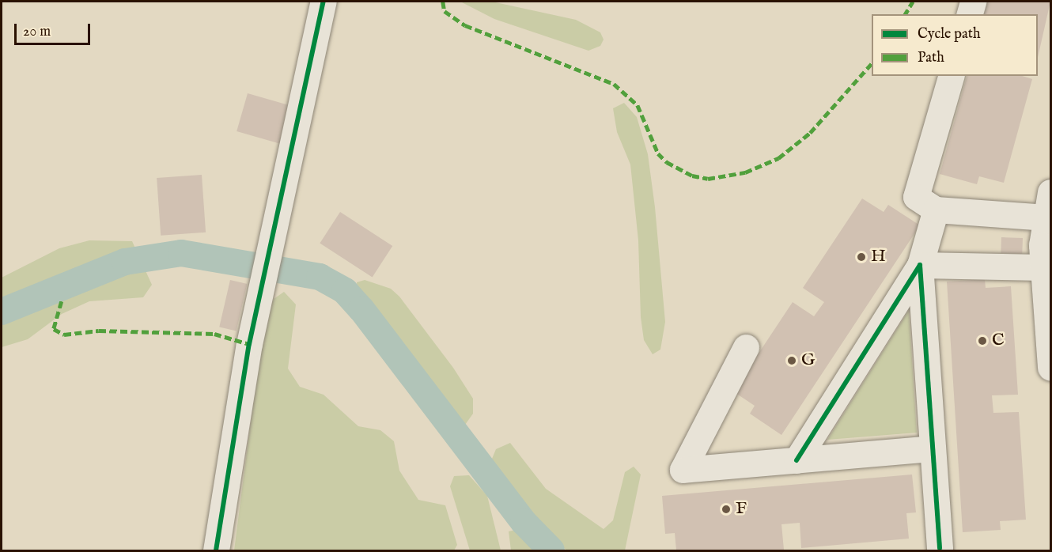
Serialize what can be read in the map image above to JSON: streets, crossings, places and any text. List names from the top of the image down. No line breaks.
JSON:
{"places":["H","C","G","F"],"legend":["Cycle path","Path"],"scale_bar":"20 m"}
